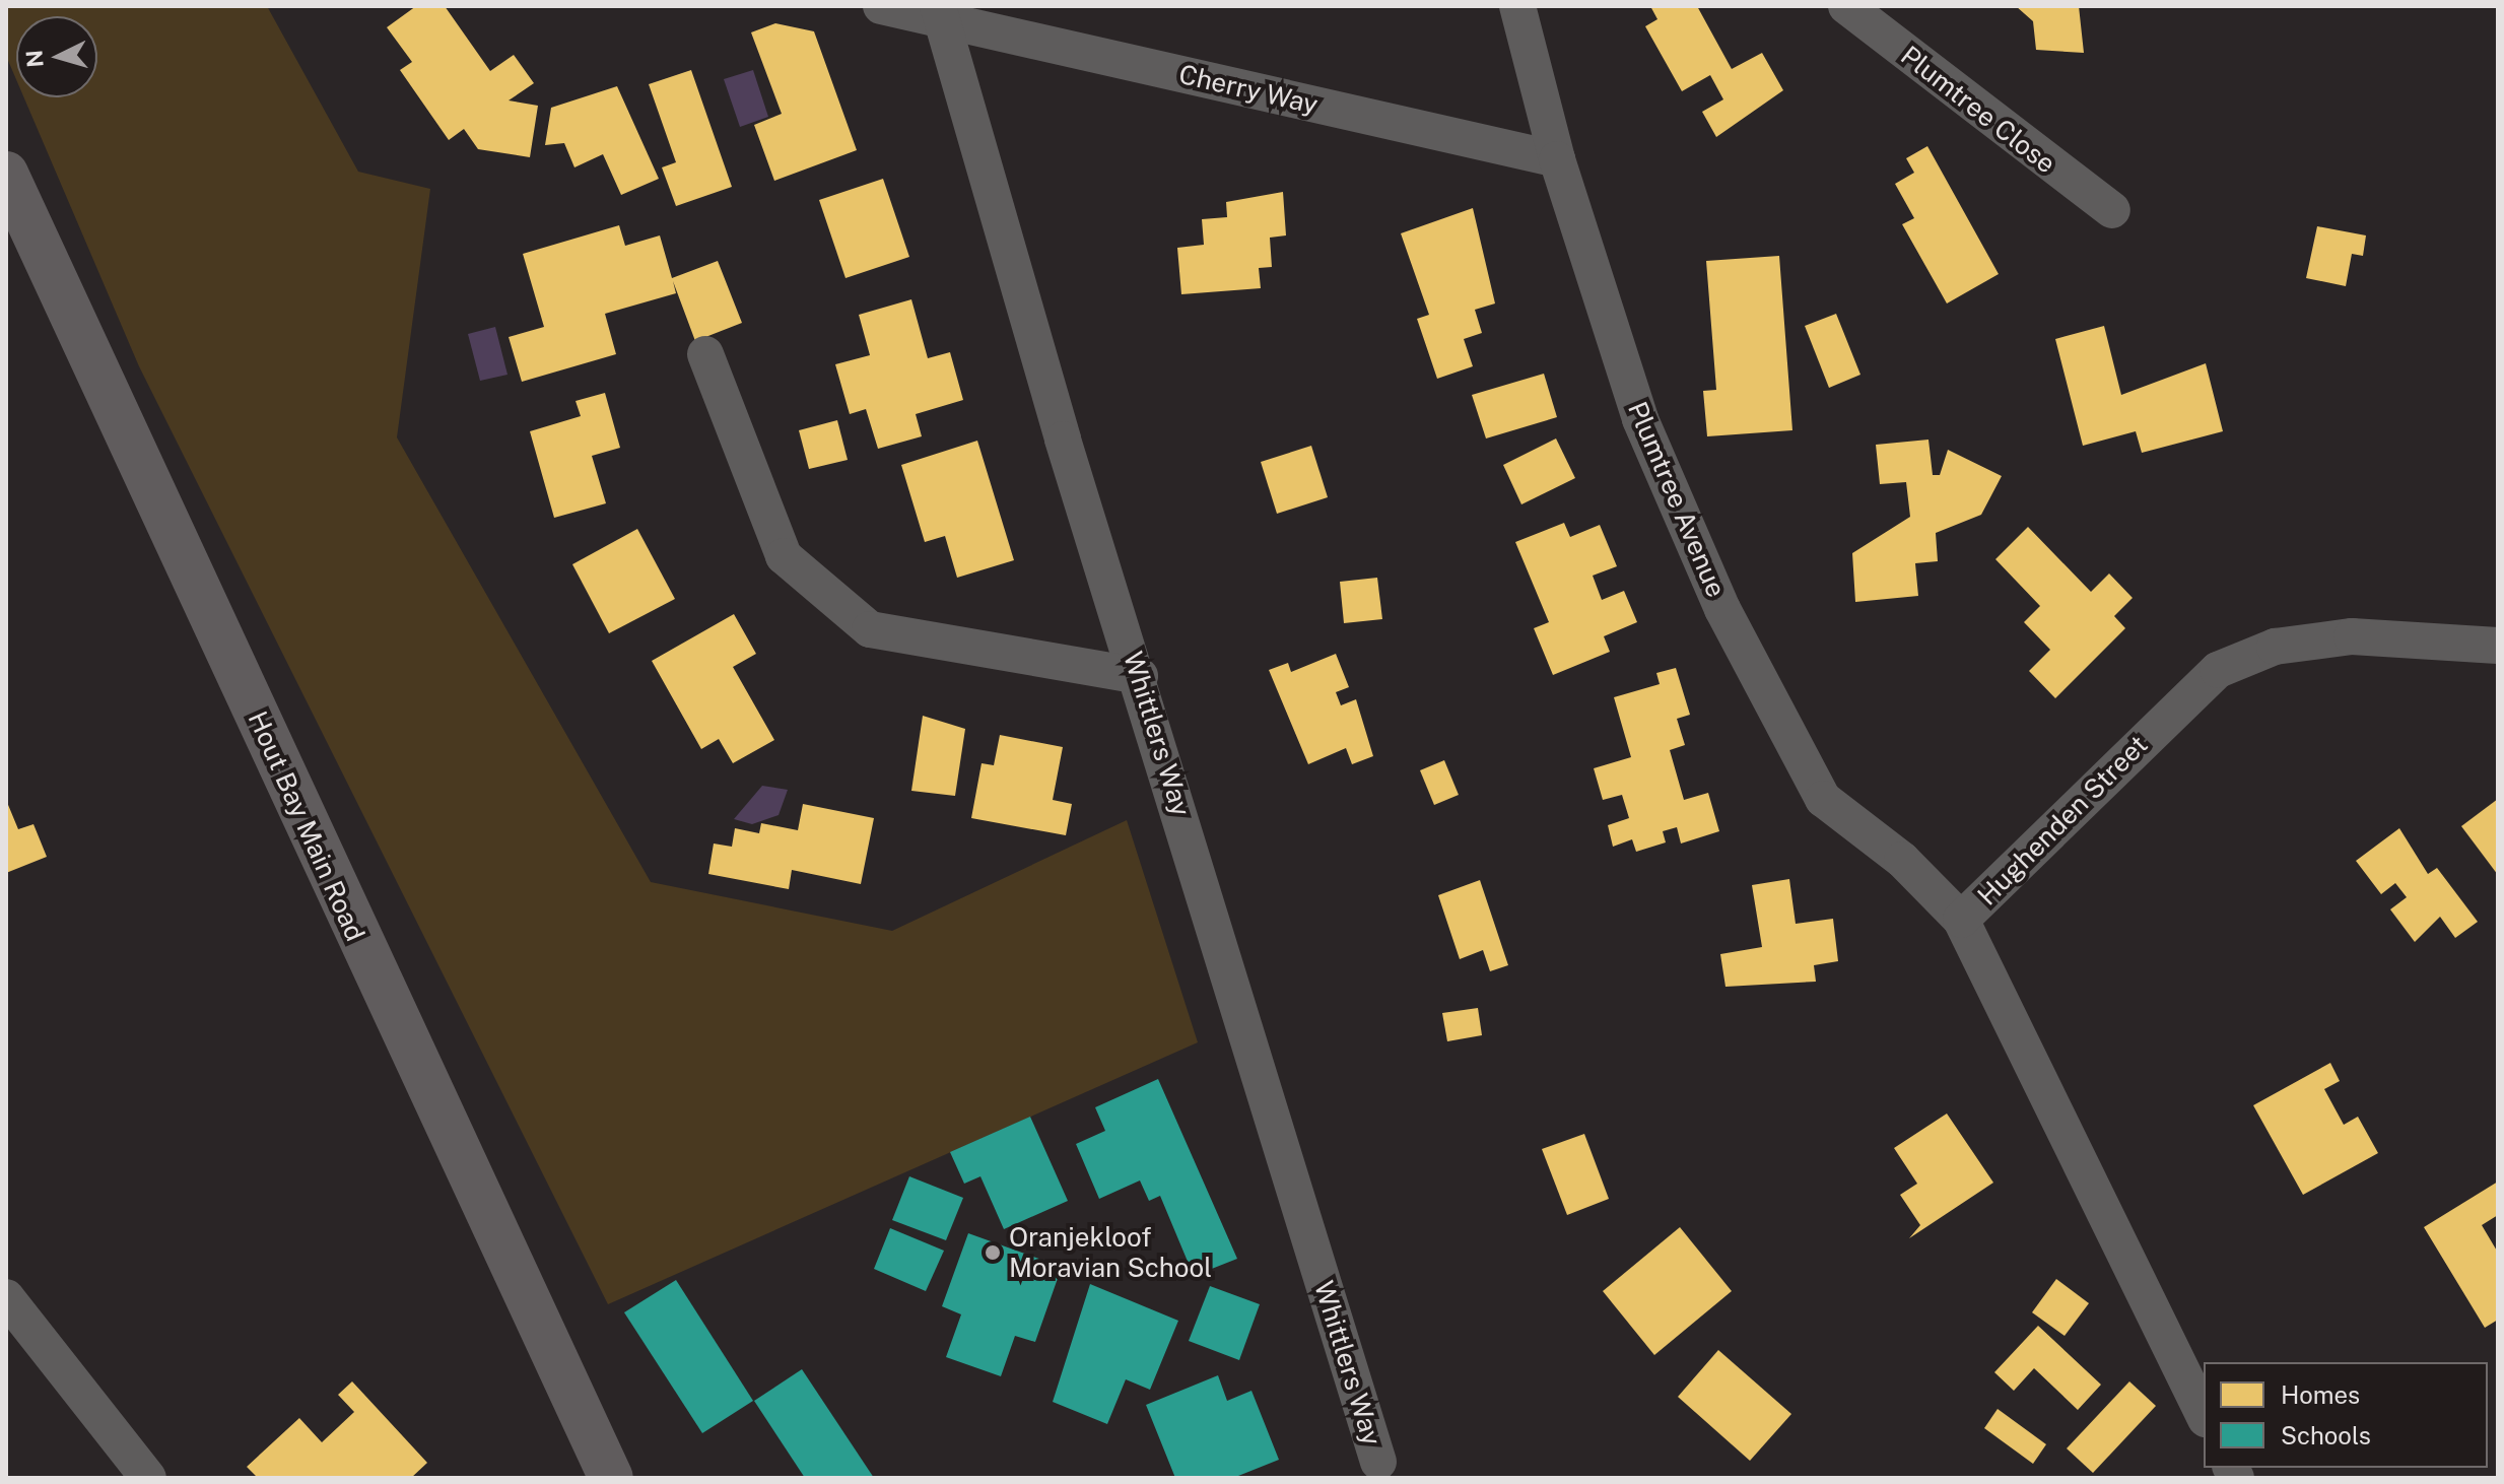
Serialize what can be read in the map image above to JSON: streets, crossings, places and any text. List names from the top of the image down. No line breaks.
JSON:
{"streets":{"main road":["Hout Bay Main Road"],"street":["Cherry Way","Plumtree Close","Plumtree Avenue","Whittlers Way","Hughenden Street"]},"crossings":[["Cherry Way","Plumtree Avenue"],["Cherry Way","Whittlers Way"],["Plumtree Avenue","Hughenden Street"]],"places":["Oranjekloof Moravian School"],"legend":["Homes","Schools"],"north":"left"}
